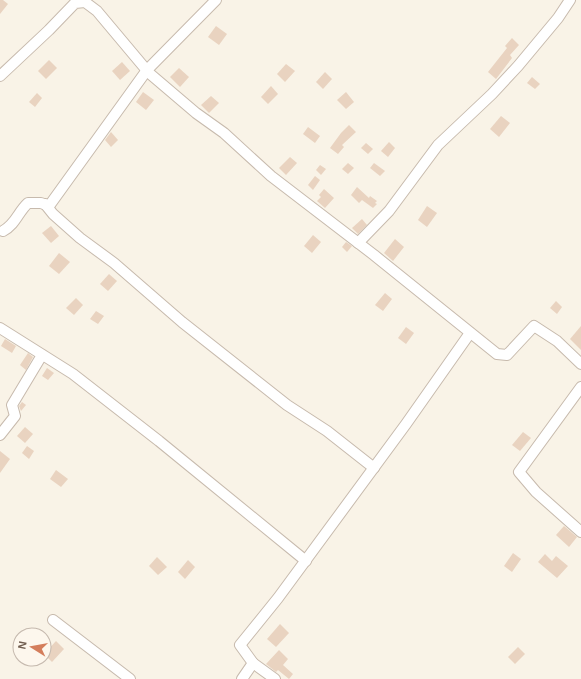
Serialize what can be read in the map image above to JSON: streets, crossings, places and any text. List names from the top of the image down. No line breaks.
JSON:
{"north":"left"}
